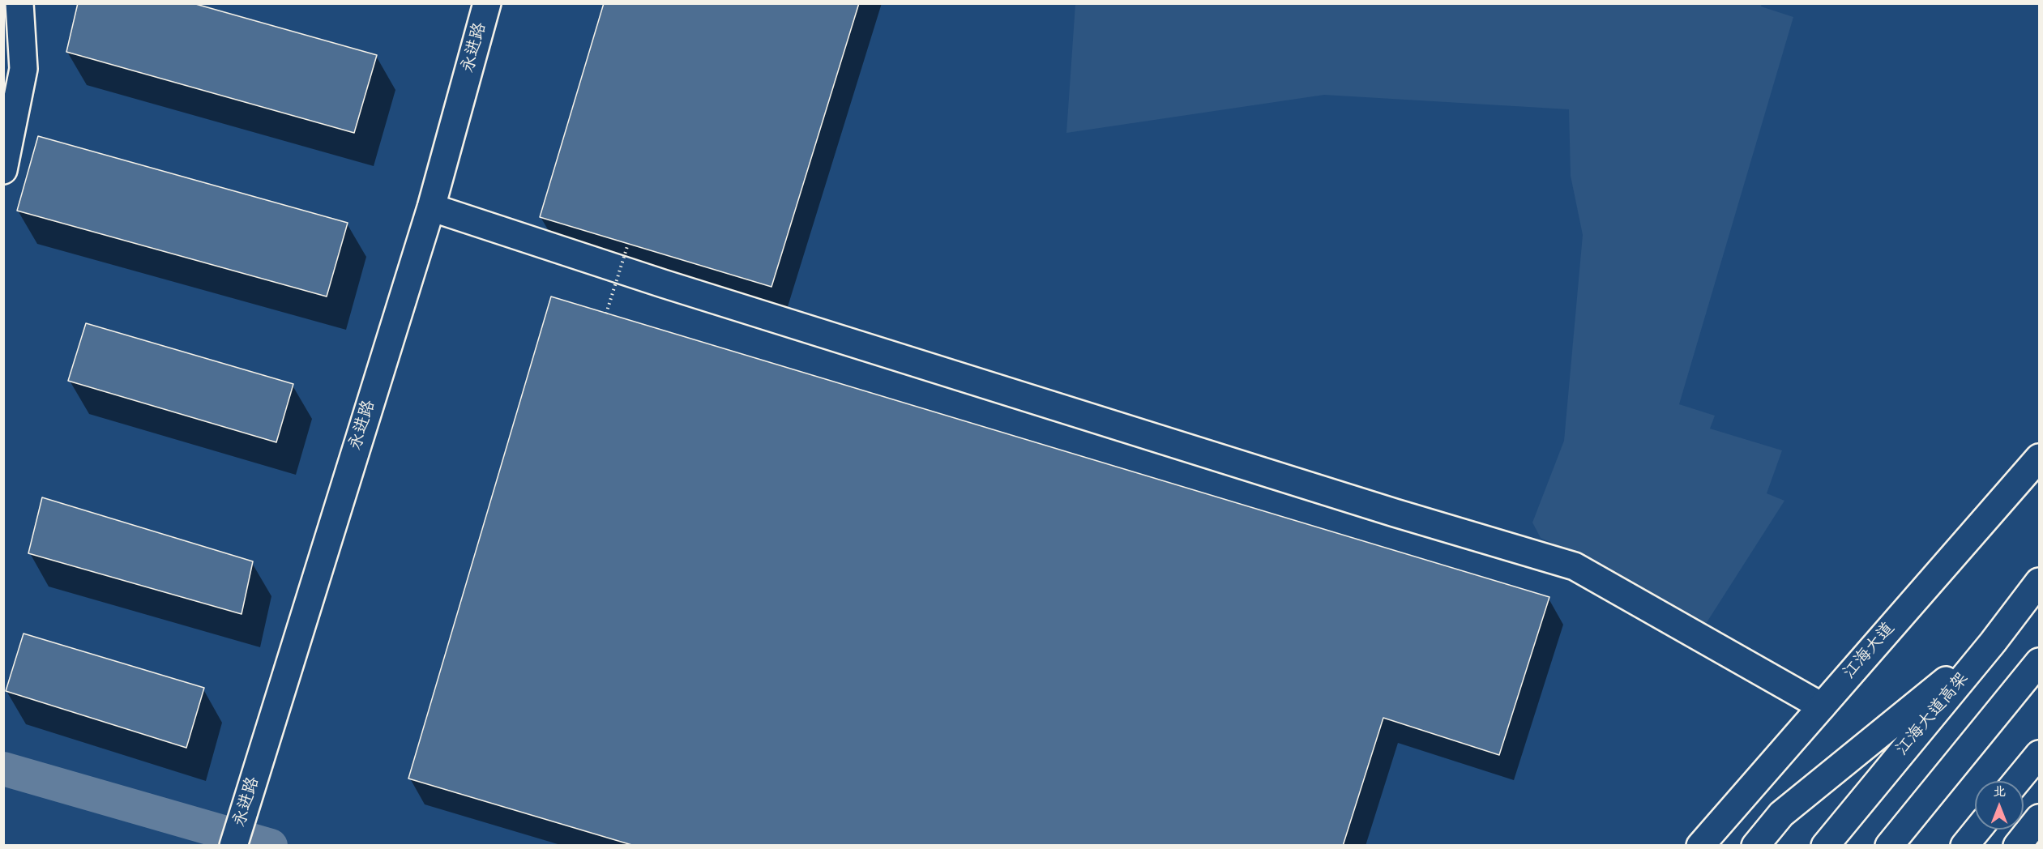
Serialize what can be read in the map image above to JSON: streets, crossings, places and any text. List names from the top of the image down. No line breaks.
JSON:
{"streets":{"main road":["永进路","江海大道","江海大道高架"]},"north":"top"}
